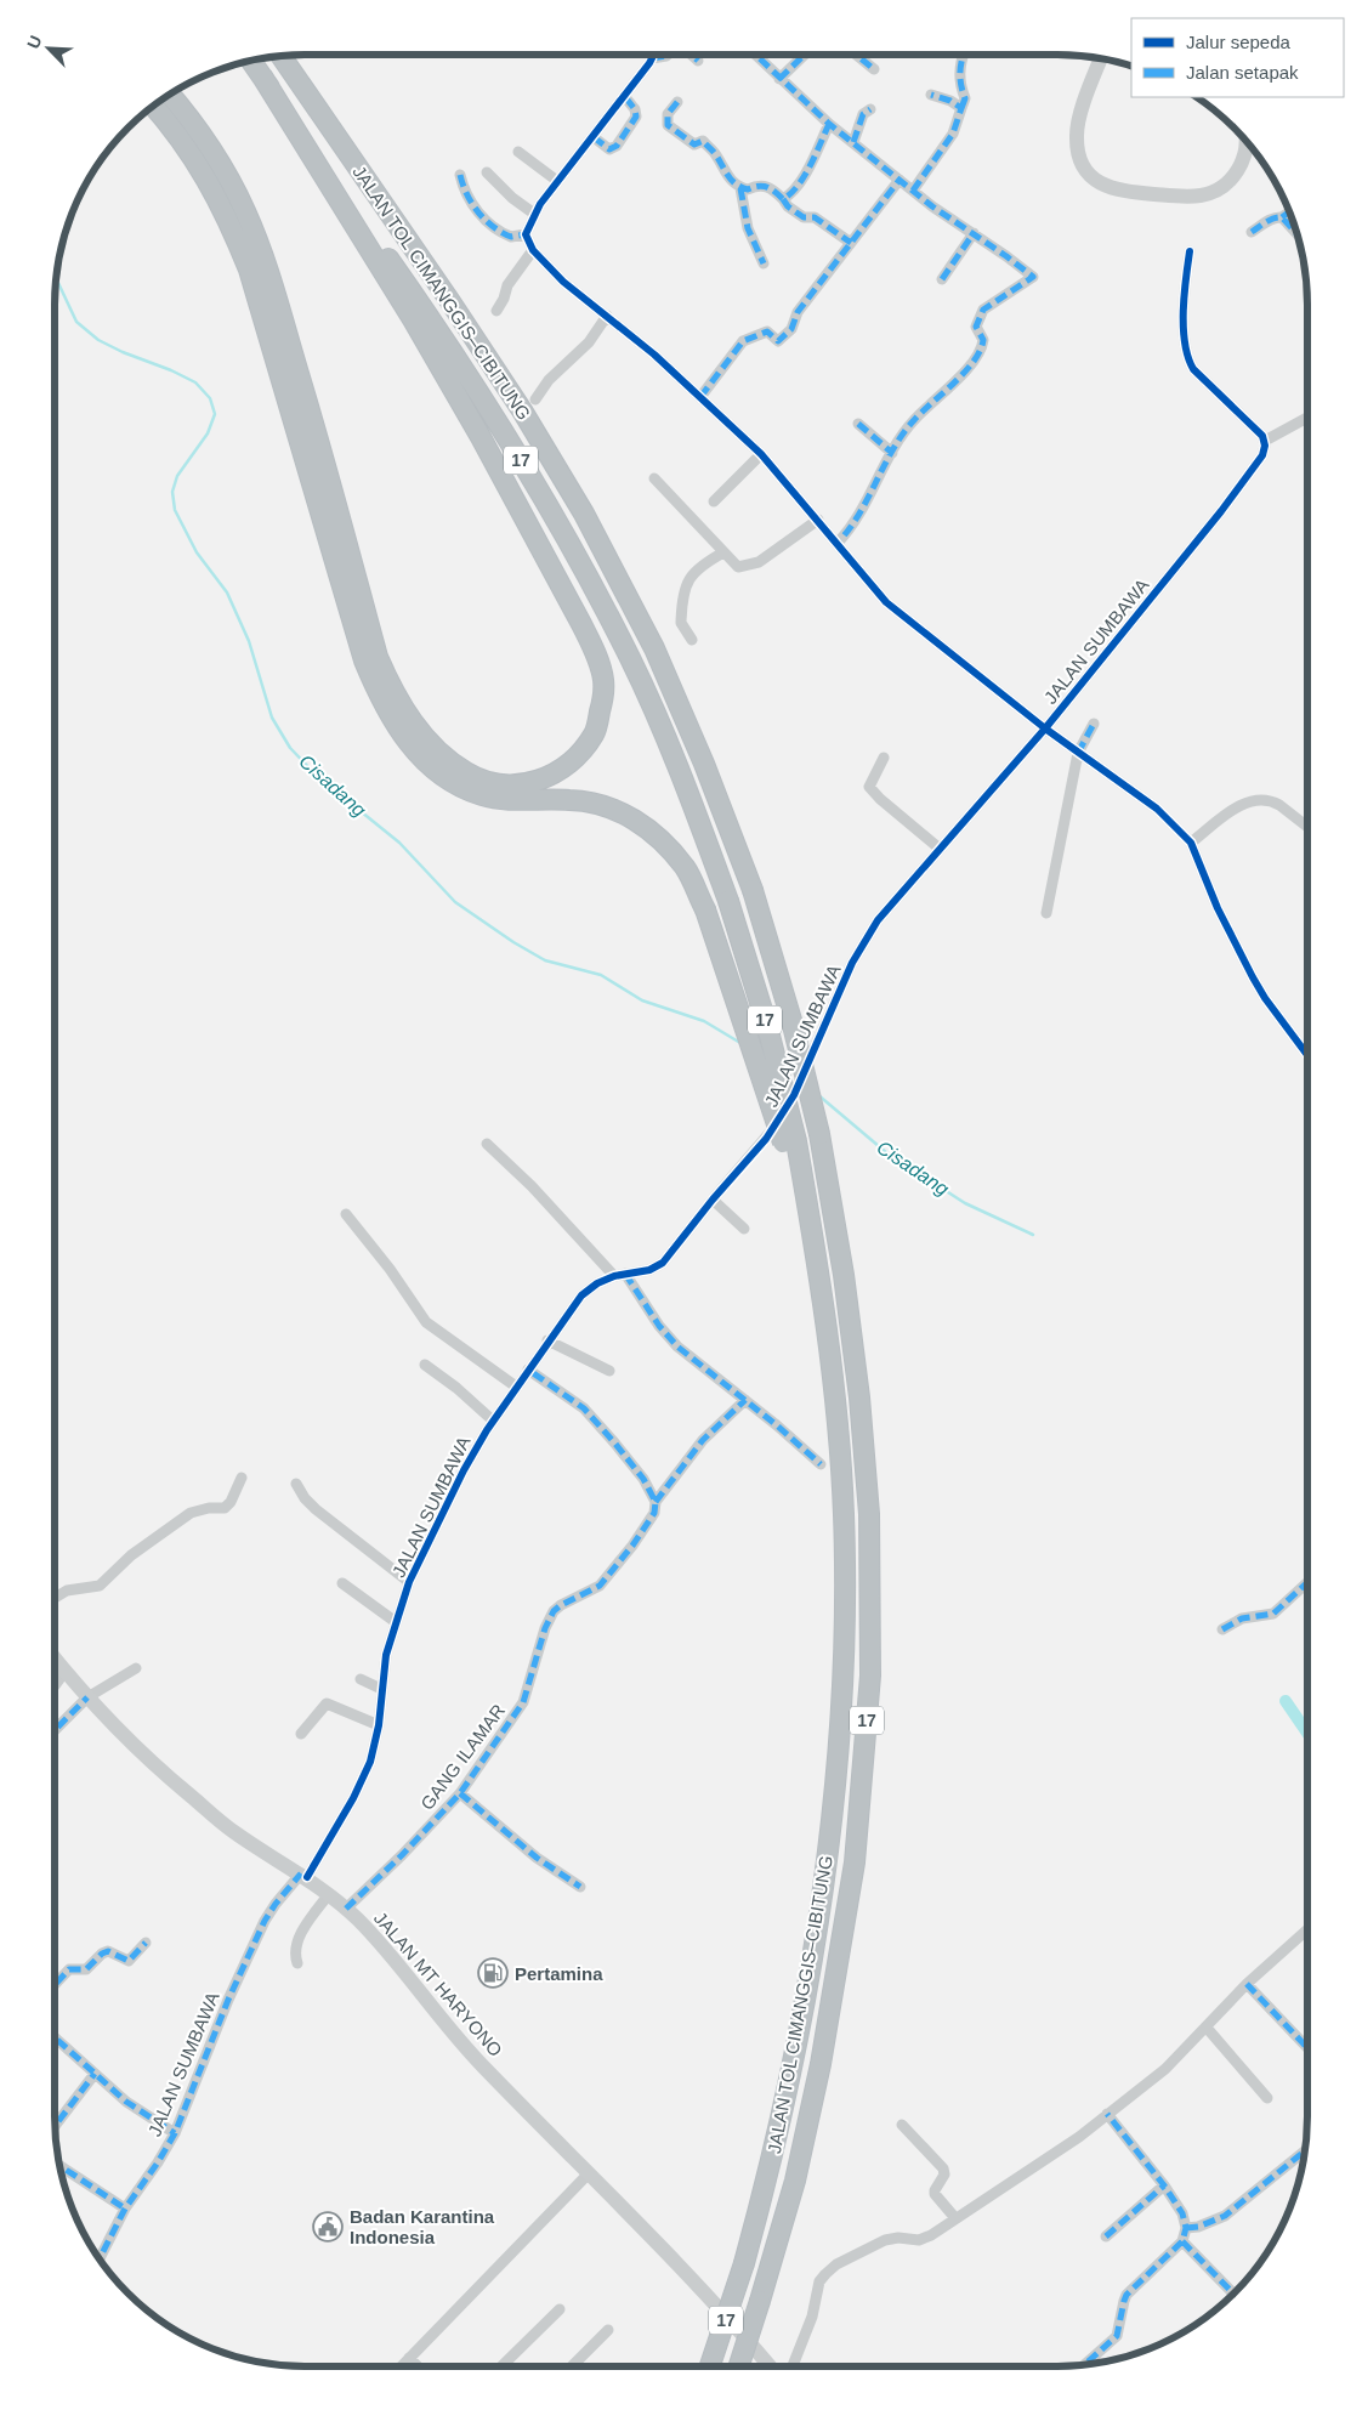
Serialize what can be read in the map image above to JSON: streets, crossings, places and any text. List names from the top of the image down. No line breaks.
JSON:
{"streets":{"highway":["JALAN TOL CIMANGGIS–CIBITUNG","17"],"main road":["JALAN MT HARYONO"],"street":["JALAN SUMBAWA","GANG ILAMAR"]},"crossings":[["JALAN SUMBAWA","JALAN MT HARYONO"],["GANG ILAMAR","JALAN MT HARYONO"]],"water":["Cisadang"],"places":{"fuel station":["Pertamina"],"public building":["Badan Karantina Indonesia"]},"legend":["Jalur sepeda","Jalan setapak"],"north":"top left"}
